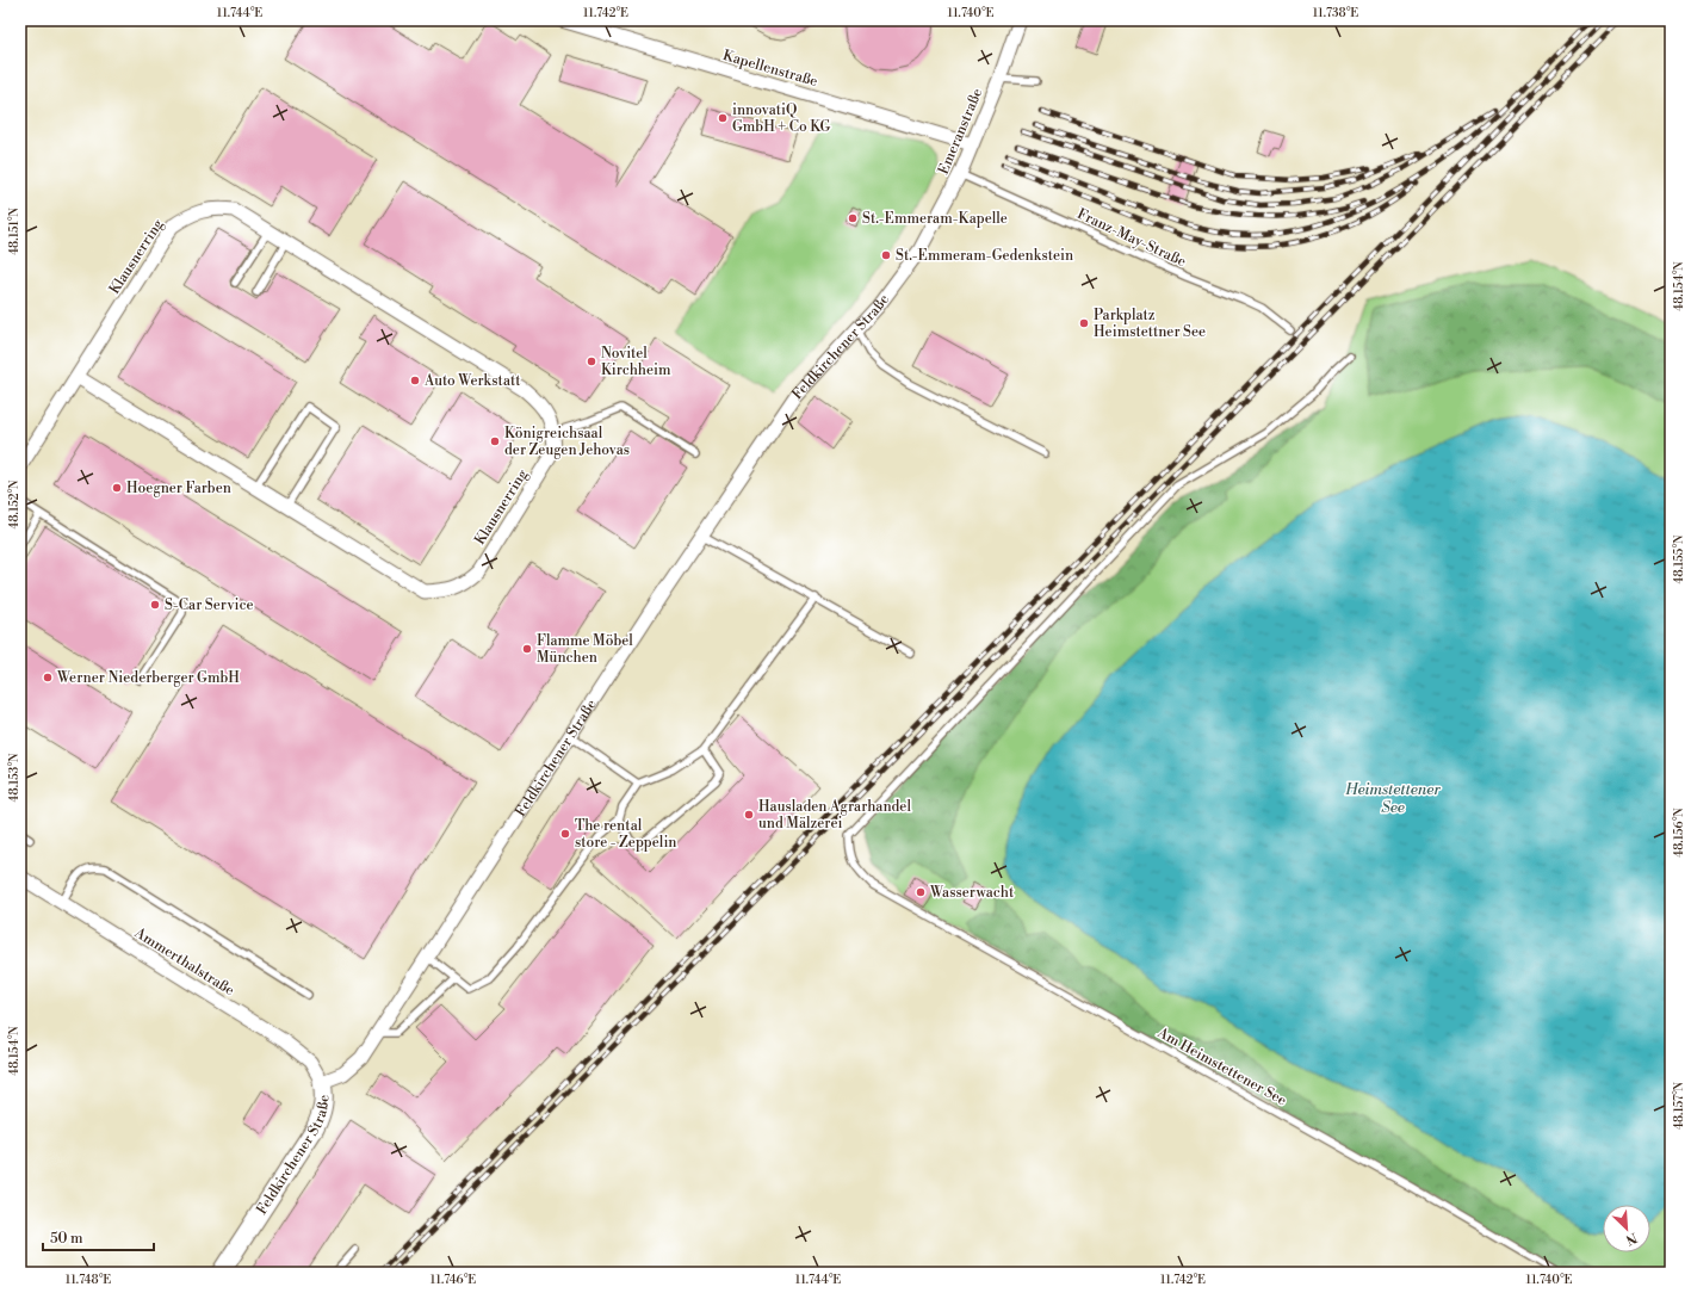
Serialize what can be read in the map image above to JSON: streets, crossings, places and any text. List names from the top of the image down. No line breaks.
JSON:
{"streets":{"street":["Kapellenstraße","Emeranstraße","Klausnerring","Feldkirchener Straße","Ammerthalstraße"],"lane":["Franz-May-Straße","Am Heimstettener See"]},"crossings":[["Kapellenstraße","Emeranstraße"],["Emeranstraße","Franz-May-Straße"],["Emeranstraße","Feldkirchener Straße"],["Feldkirchener Straße","Ammerthalstraße"]],"water":["Heimstettener See"],"places":["innovatiQ GmbH + Co KG","St.-Emmeram-Kapelle","St.-Emmeram-Gedenkstein","Parkplatz Heimstettner See","Novitel Kirchheim","Auto Werkstatt","Königreichsaal der Zeugen Jehovas","Hoegner Farben","S-Car Service","Flamme Möbel München","Werner Niederberger GmbH","Hausladen Agrarhandel und Mälzerei","The rental store - Zeppelin","Wasserwacht"],"scale_bar":"50 m","north":"bottom right","coordinates":["11.744°E","11.742°E","11.740°E","11.738°E","48.151°N","48.154°N","48.152°N","48.155°N","48.153°N","48.156°N","48.157°N","11.748°E","11.746°E"]}
